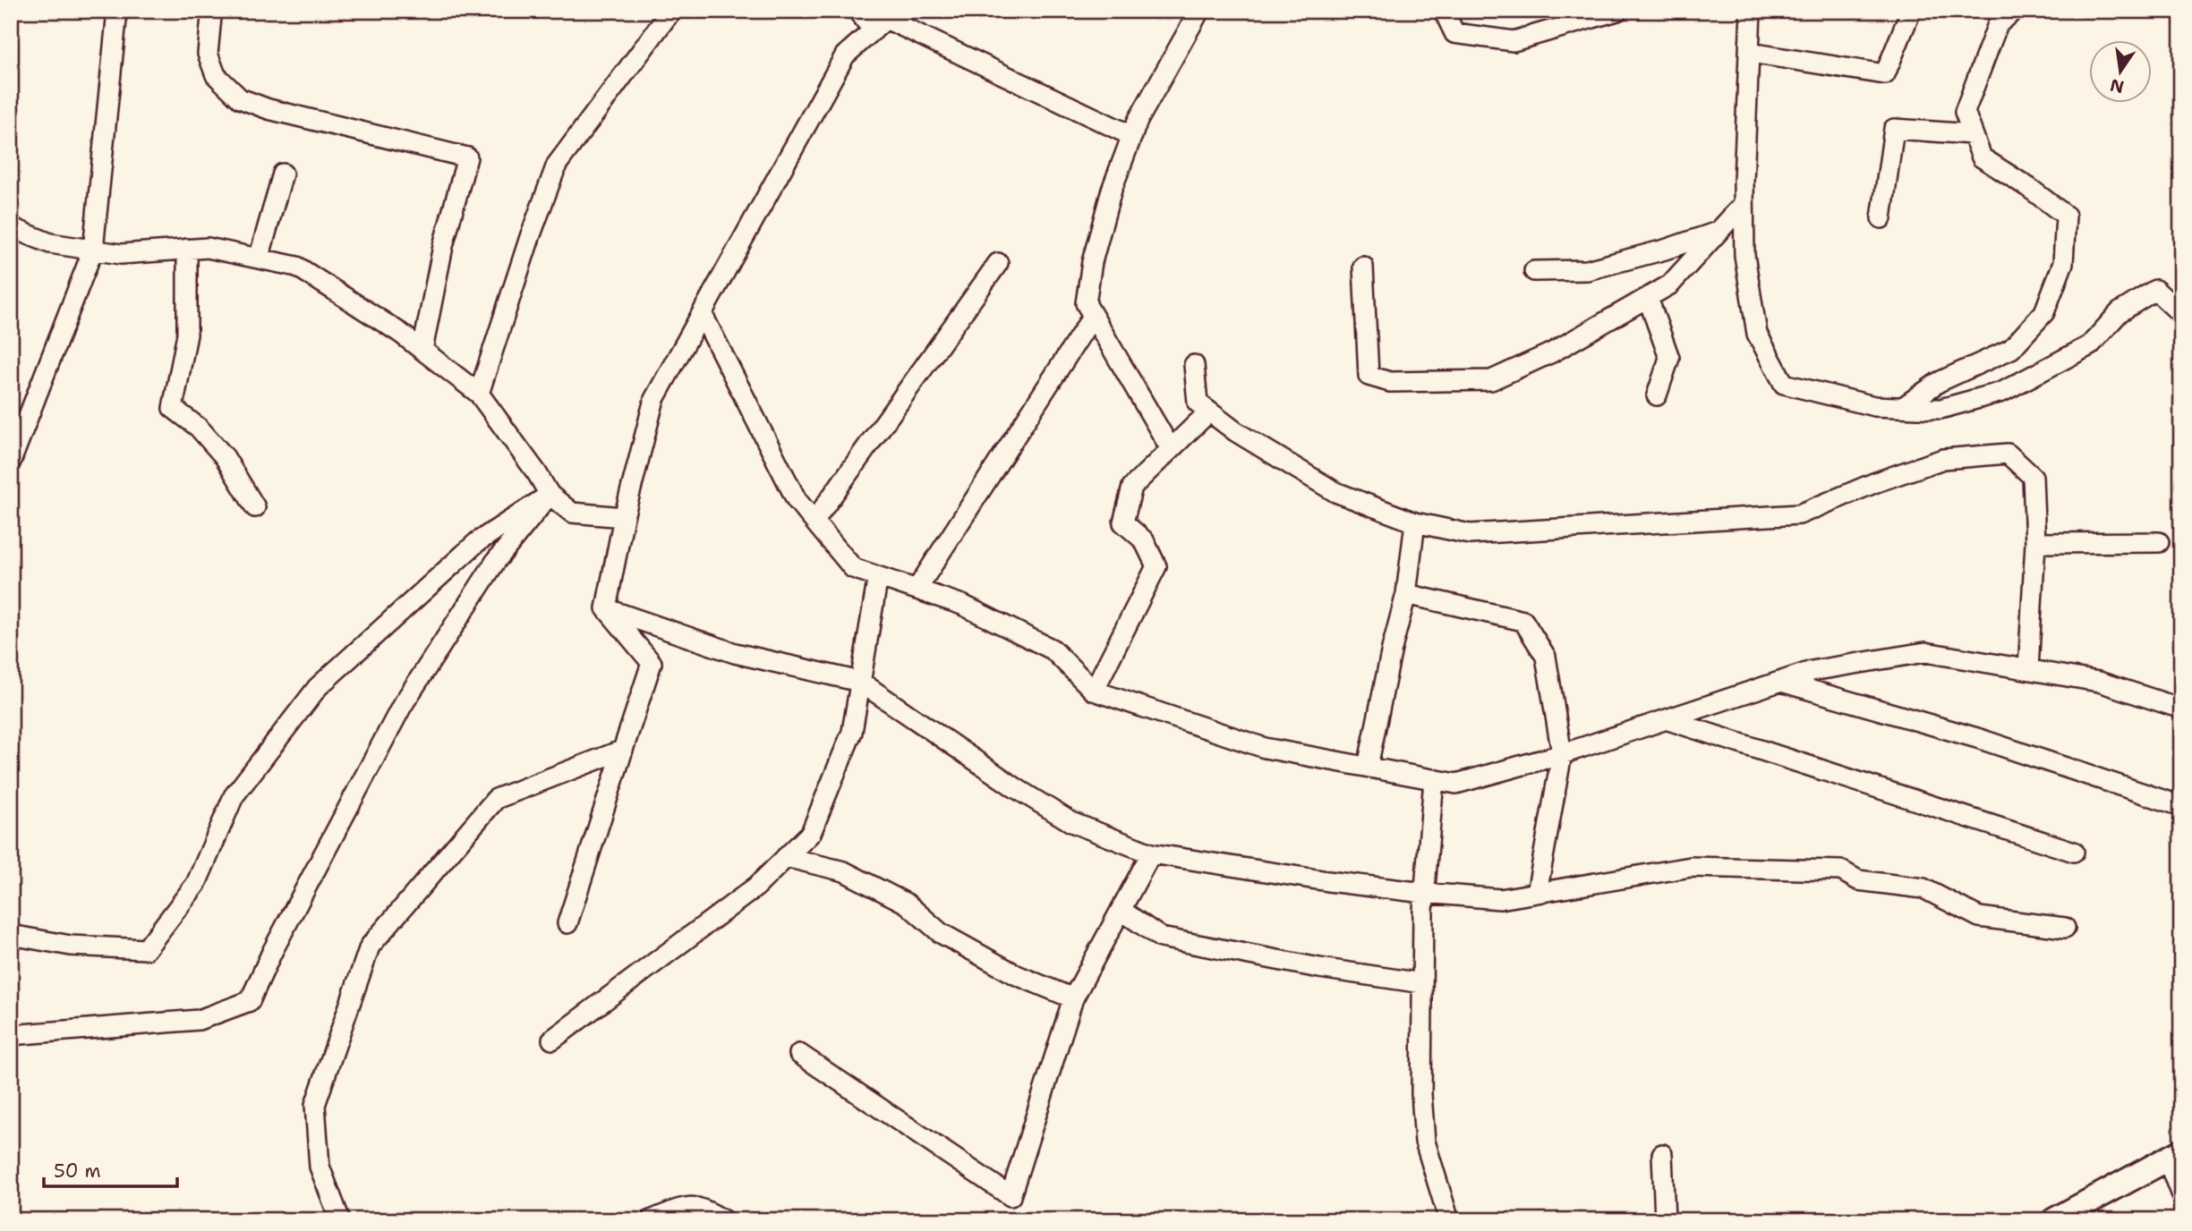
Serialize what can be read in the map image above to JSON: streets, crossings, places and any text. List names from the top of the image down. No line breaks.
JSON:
{"scale_bar":"50 m","north":"bottom"}
